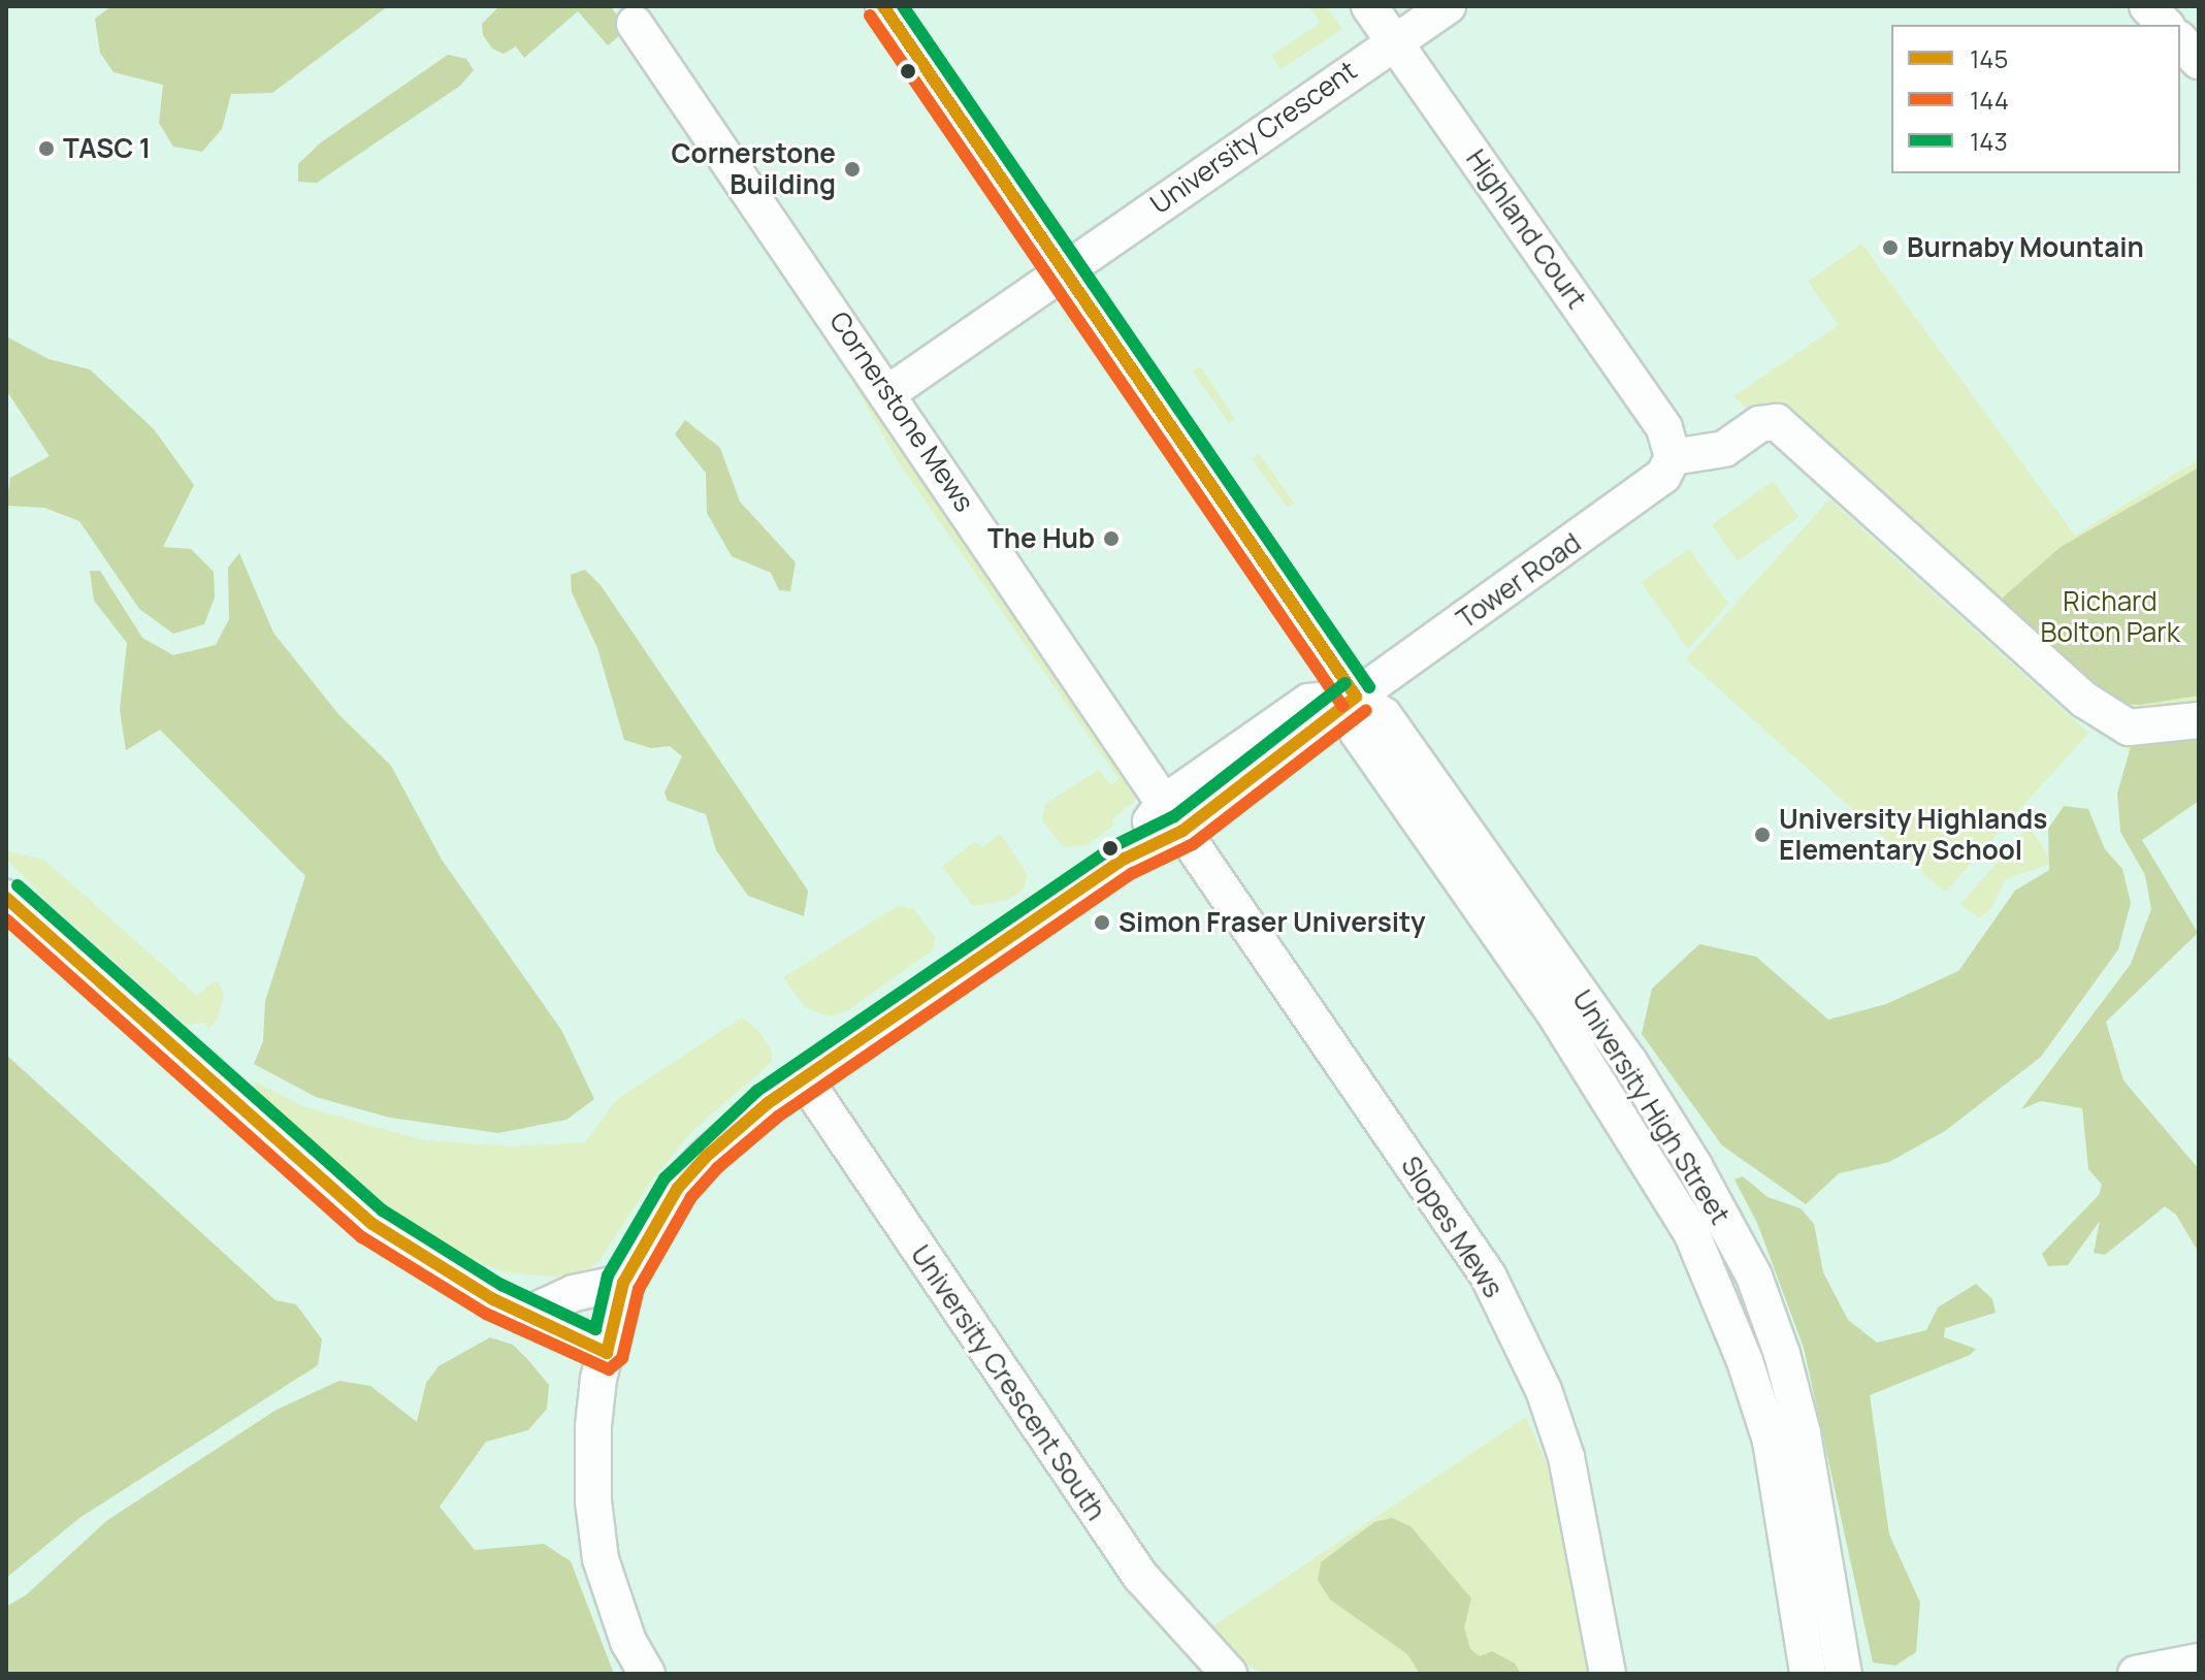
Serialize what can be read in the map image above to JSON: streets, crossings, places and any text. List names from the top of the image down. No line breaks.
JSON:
{"streets":{"street":["University Crescent","Highland Court","Cornerstone Mews","Tower Road","University High Street","Slopes Mews","University Crescent South"]},"crossings":[["University Crescent","Highland Court"],["University Crescent","Cornerstone Mews"],["University Crescent","University High Street"],["Highland Court","Tower Road"],["Cornerstone Mews","Tower Road"],["Cornerstone Mews","Slopes Mews"],["Tower Road","University High Street"],["Tower Road","Slopes Mews"],["Tower Road","University Crescent South"]],"parks":["Richard Bolton Park"],"places":["TASC 1","Cornerstone Building","Burnaby Mountain","The Hub","University Highlands Elementary School","Simon Fraser University"],"lines":["transit line 145","transit line 143","transit line 144"],"legend":["145","144","143"]}
